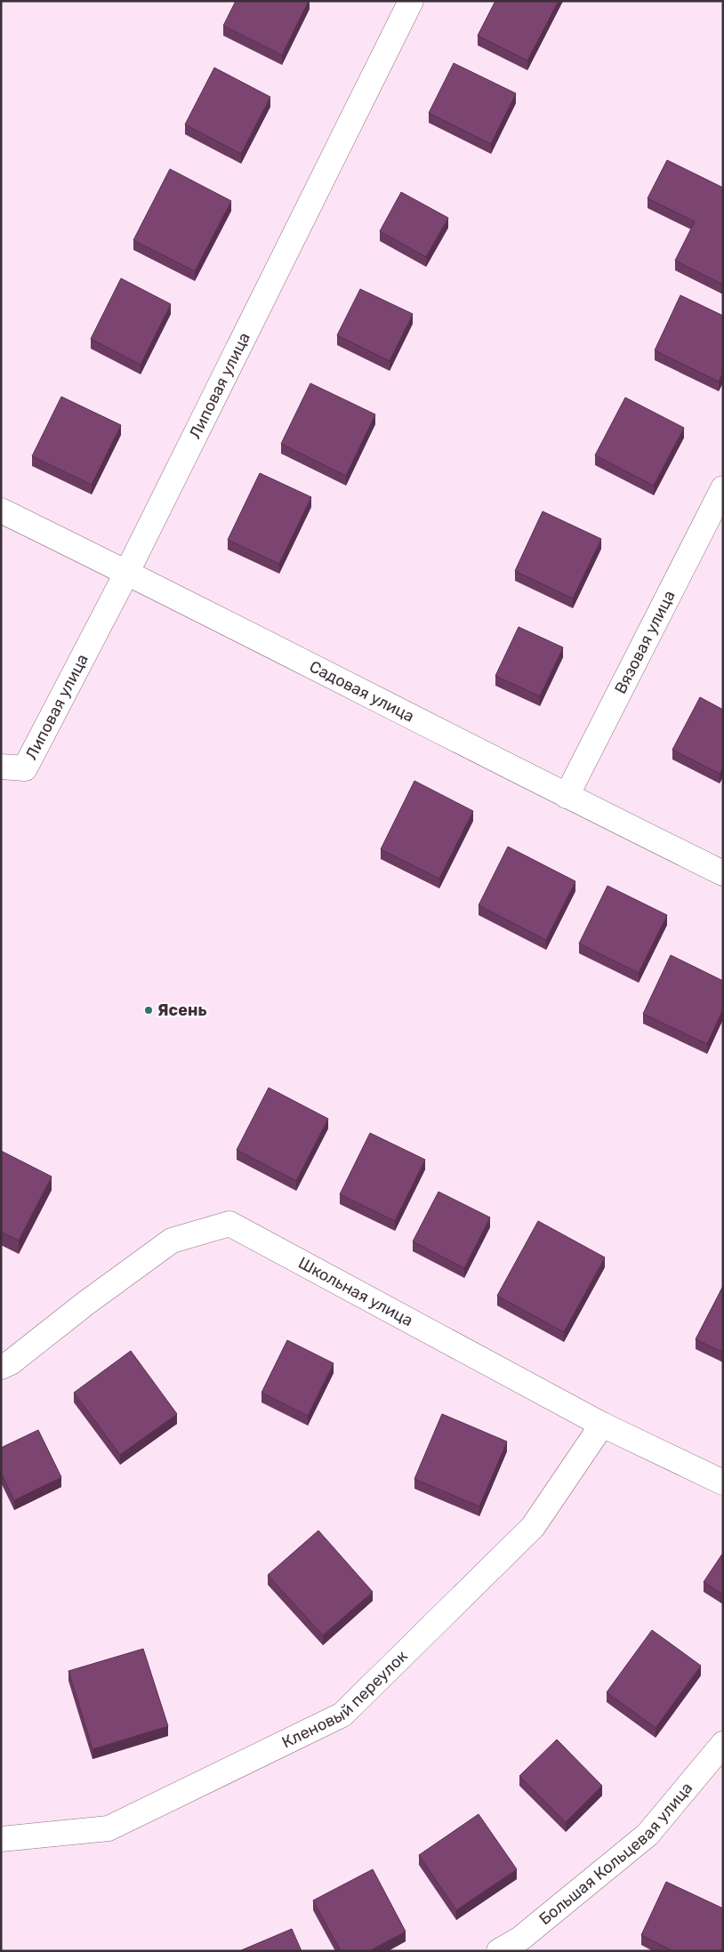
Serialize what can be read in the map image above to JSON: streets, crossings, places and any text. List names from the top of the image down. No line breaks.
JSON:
{"streets":{"street":["Липовая улица","Вязовая улица","Садовая улица","Школьная улица","Кленовый переулок","Большая Кольцевая улица"]},"crossings":[["Липовая улица","Садовая улица"],["Вязовая улица","Садовая улица"],["Школьная улица","Кленовый переулок"]],"places":["Ясень"]}
